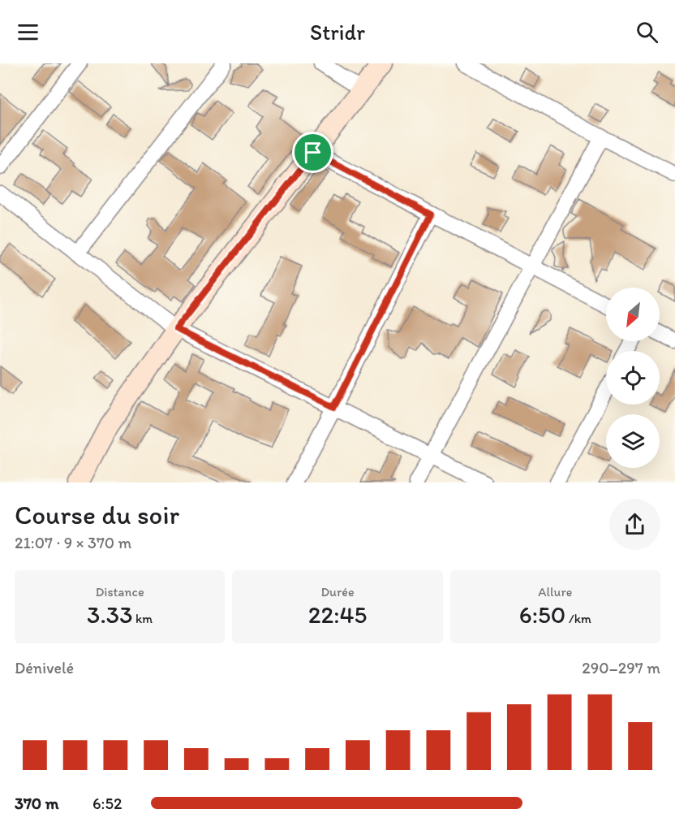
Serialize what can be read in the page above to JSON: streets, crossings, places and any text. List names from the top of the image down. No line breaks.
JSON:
{"north":"bottom left","page":{"header":"Stridr","heading":["Course du soir","21:07 · 9 × 370 m"],"stats":[["Distance","3.33 km"],["Durée","22:45"],["Allure","6:50 /km"]],"chart":["Dénivelé","290–297 m"],"list":[{"name":"370 m","note":"6:52"}]}}
